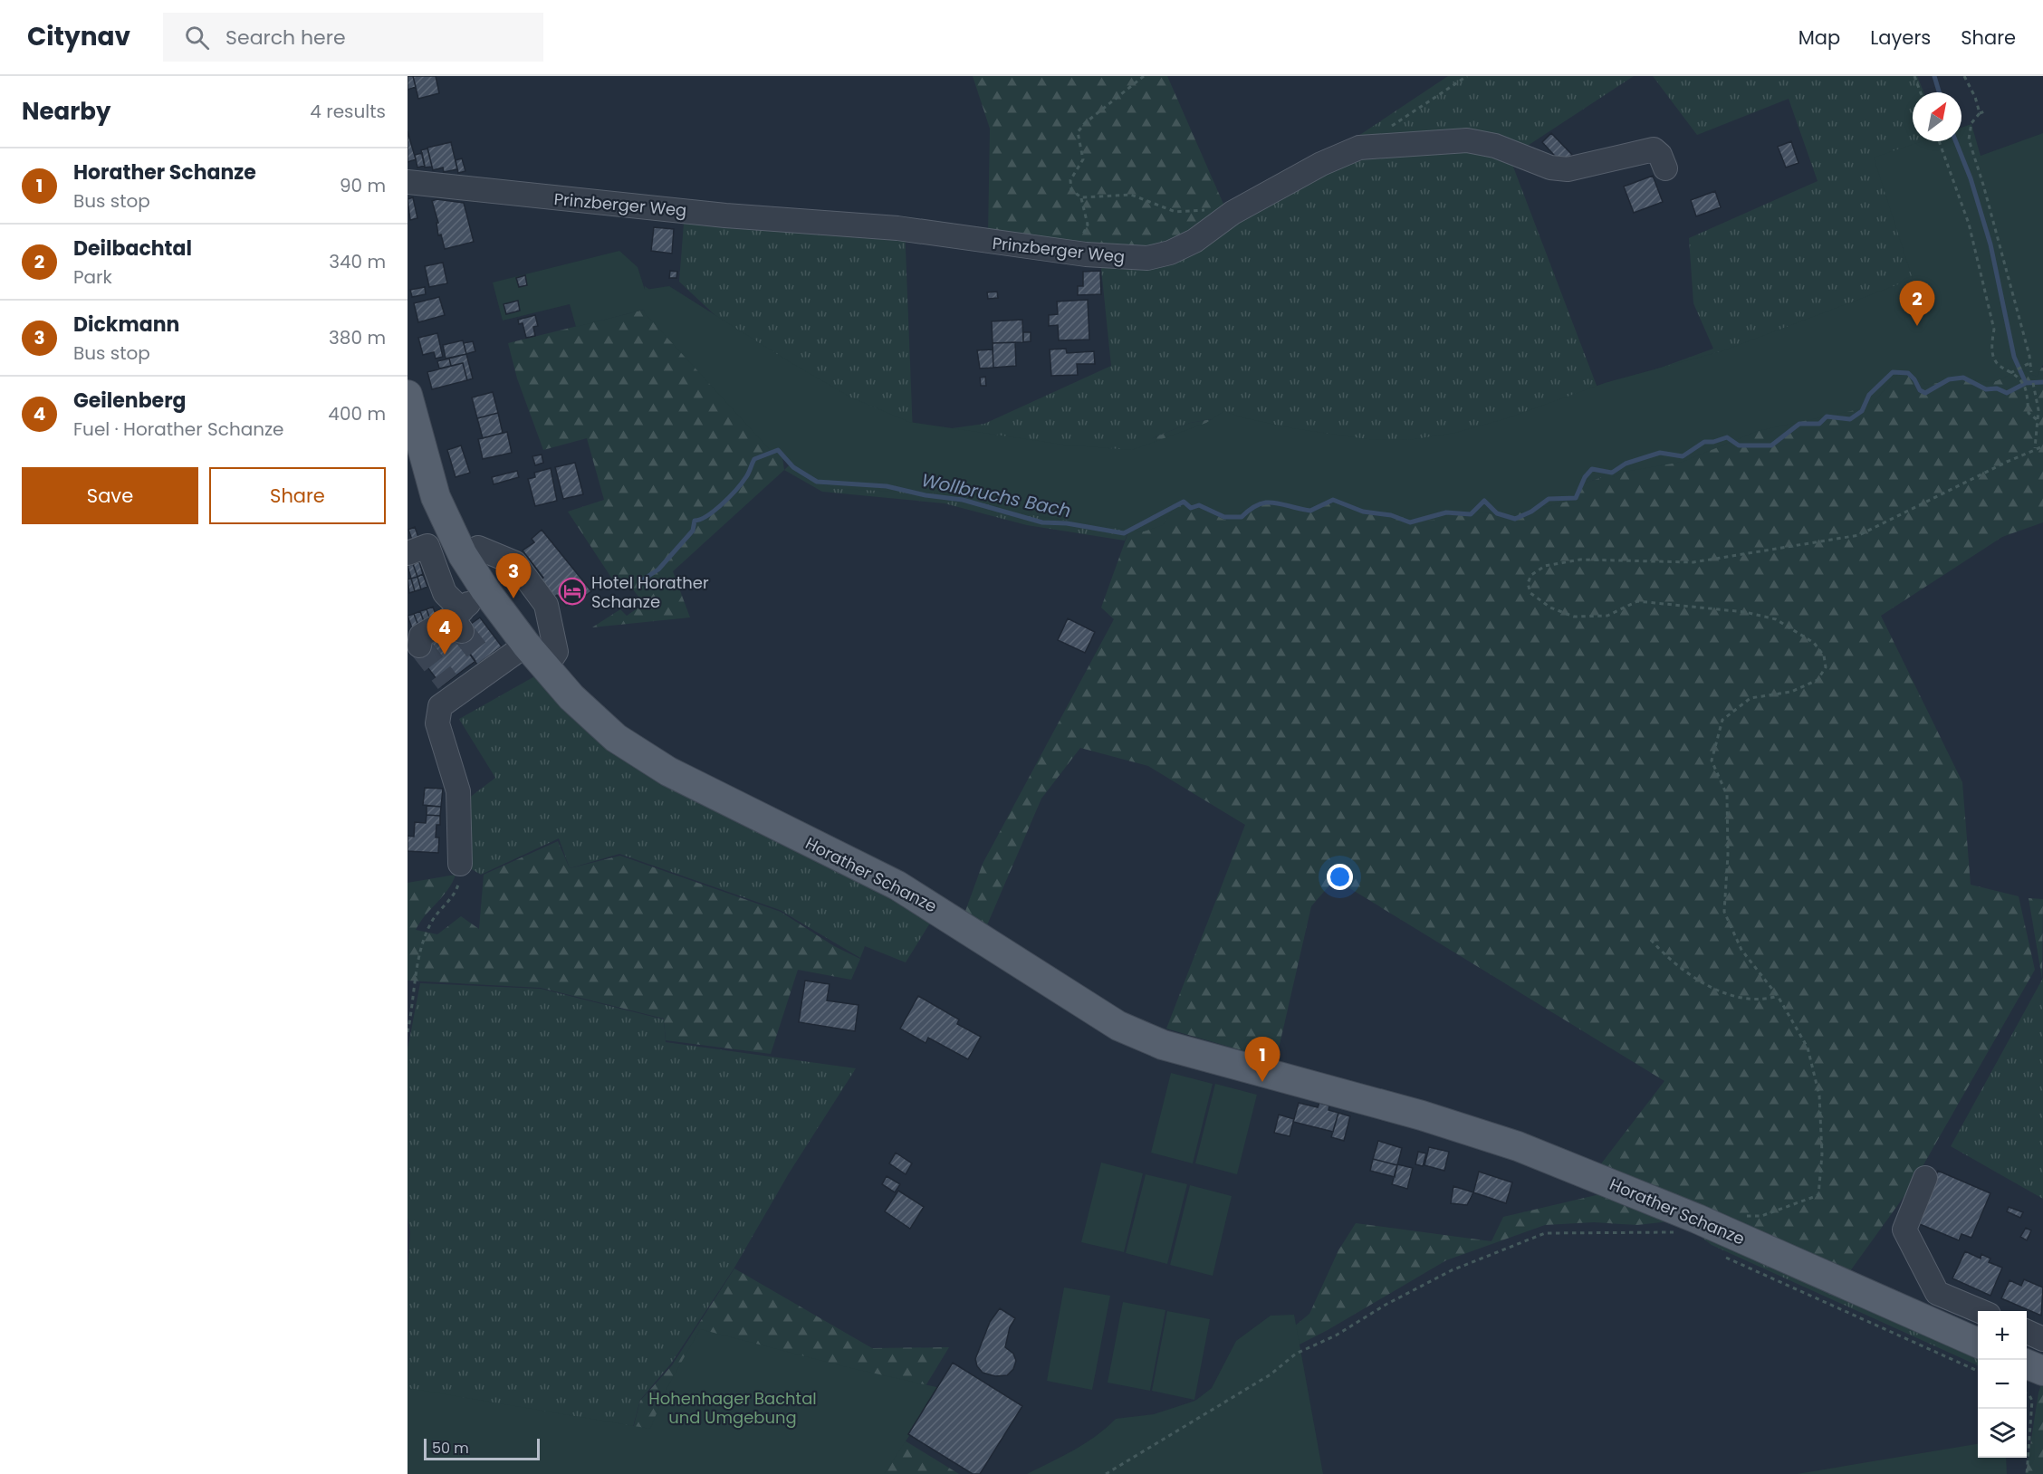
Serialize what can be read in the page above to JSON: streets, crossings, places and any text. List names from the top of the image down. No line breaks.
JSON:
{"streets":{"main road":["Horather Schanze"],"lane":["Prinzberger Weg"]},"water":["Wollbruchs Bach"],"parks":["Hohenhager Bachtal und Umgebung"],"places":{"hotel":["Hotel Horather Schanze"]},"scale_bar":"50 m","north":"top right","page":{"header":"Citynav","search":"Search here","nav":["Map","Layers","Share"],"heading":["Nearby","4 results"],"list":[{"mark":"1","name":"Horather Schanze","note":"Bus stop","value":"90 m"},{"mark":"2","name":"Deilbachtal","note":"Park","value":"340 m"},{"mark":"3","name":"Dickmann","note":"Bus stop","value":"380 m"},{"mark":"4","name":"Geilenberg","note":"Fuel · Horather Schanze","value":"400 m"}],"pins":["2","3","4","1"],"buttons":["Save","Share"],"map_buttons":["+","−"],"scale":"50 m"}}
